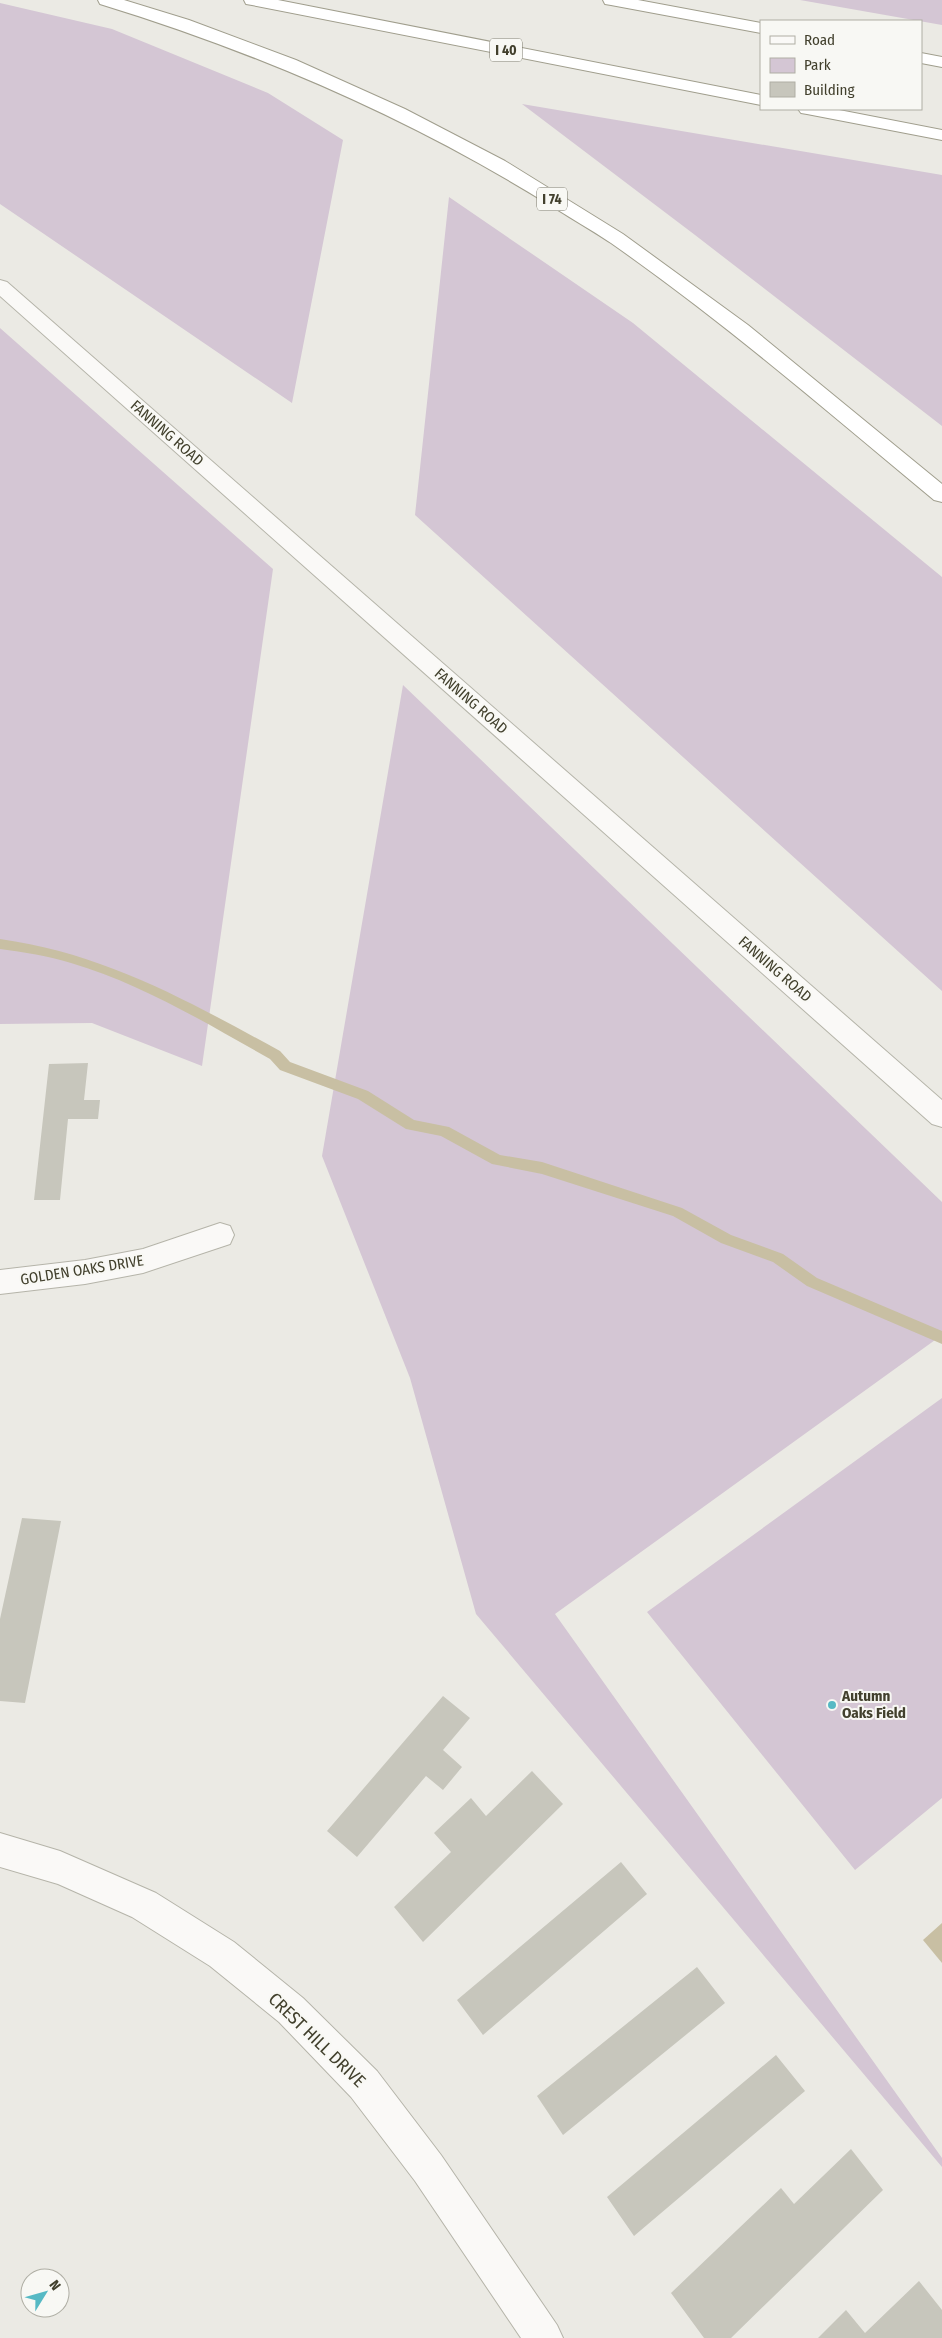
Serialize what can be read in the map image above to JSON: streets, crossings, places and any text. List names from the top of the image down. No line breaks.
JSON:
{"streets":{"highway":["I 40","I 74"],"street":["FANNING ROAD","GOLDEN OAKS DRIVE","CREST HILL DRIVE"]},"places":["Autumn Oaks Field"],"legend":["Road","Park","Building"],"north":"top right"}
